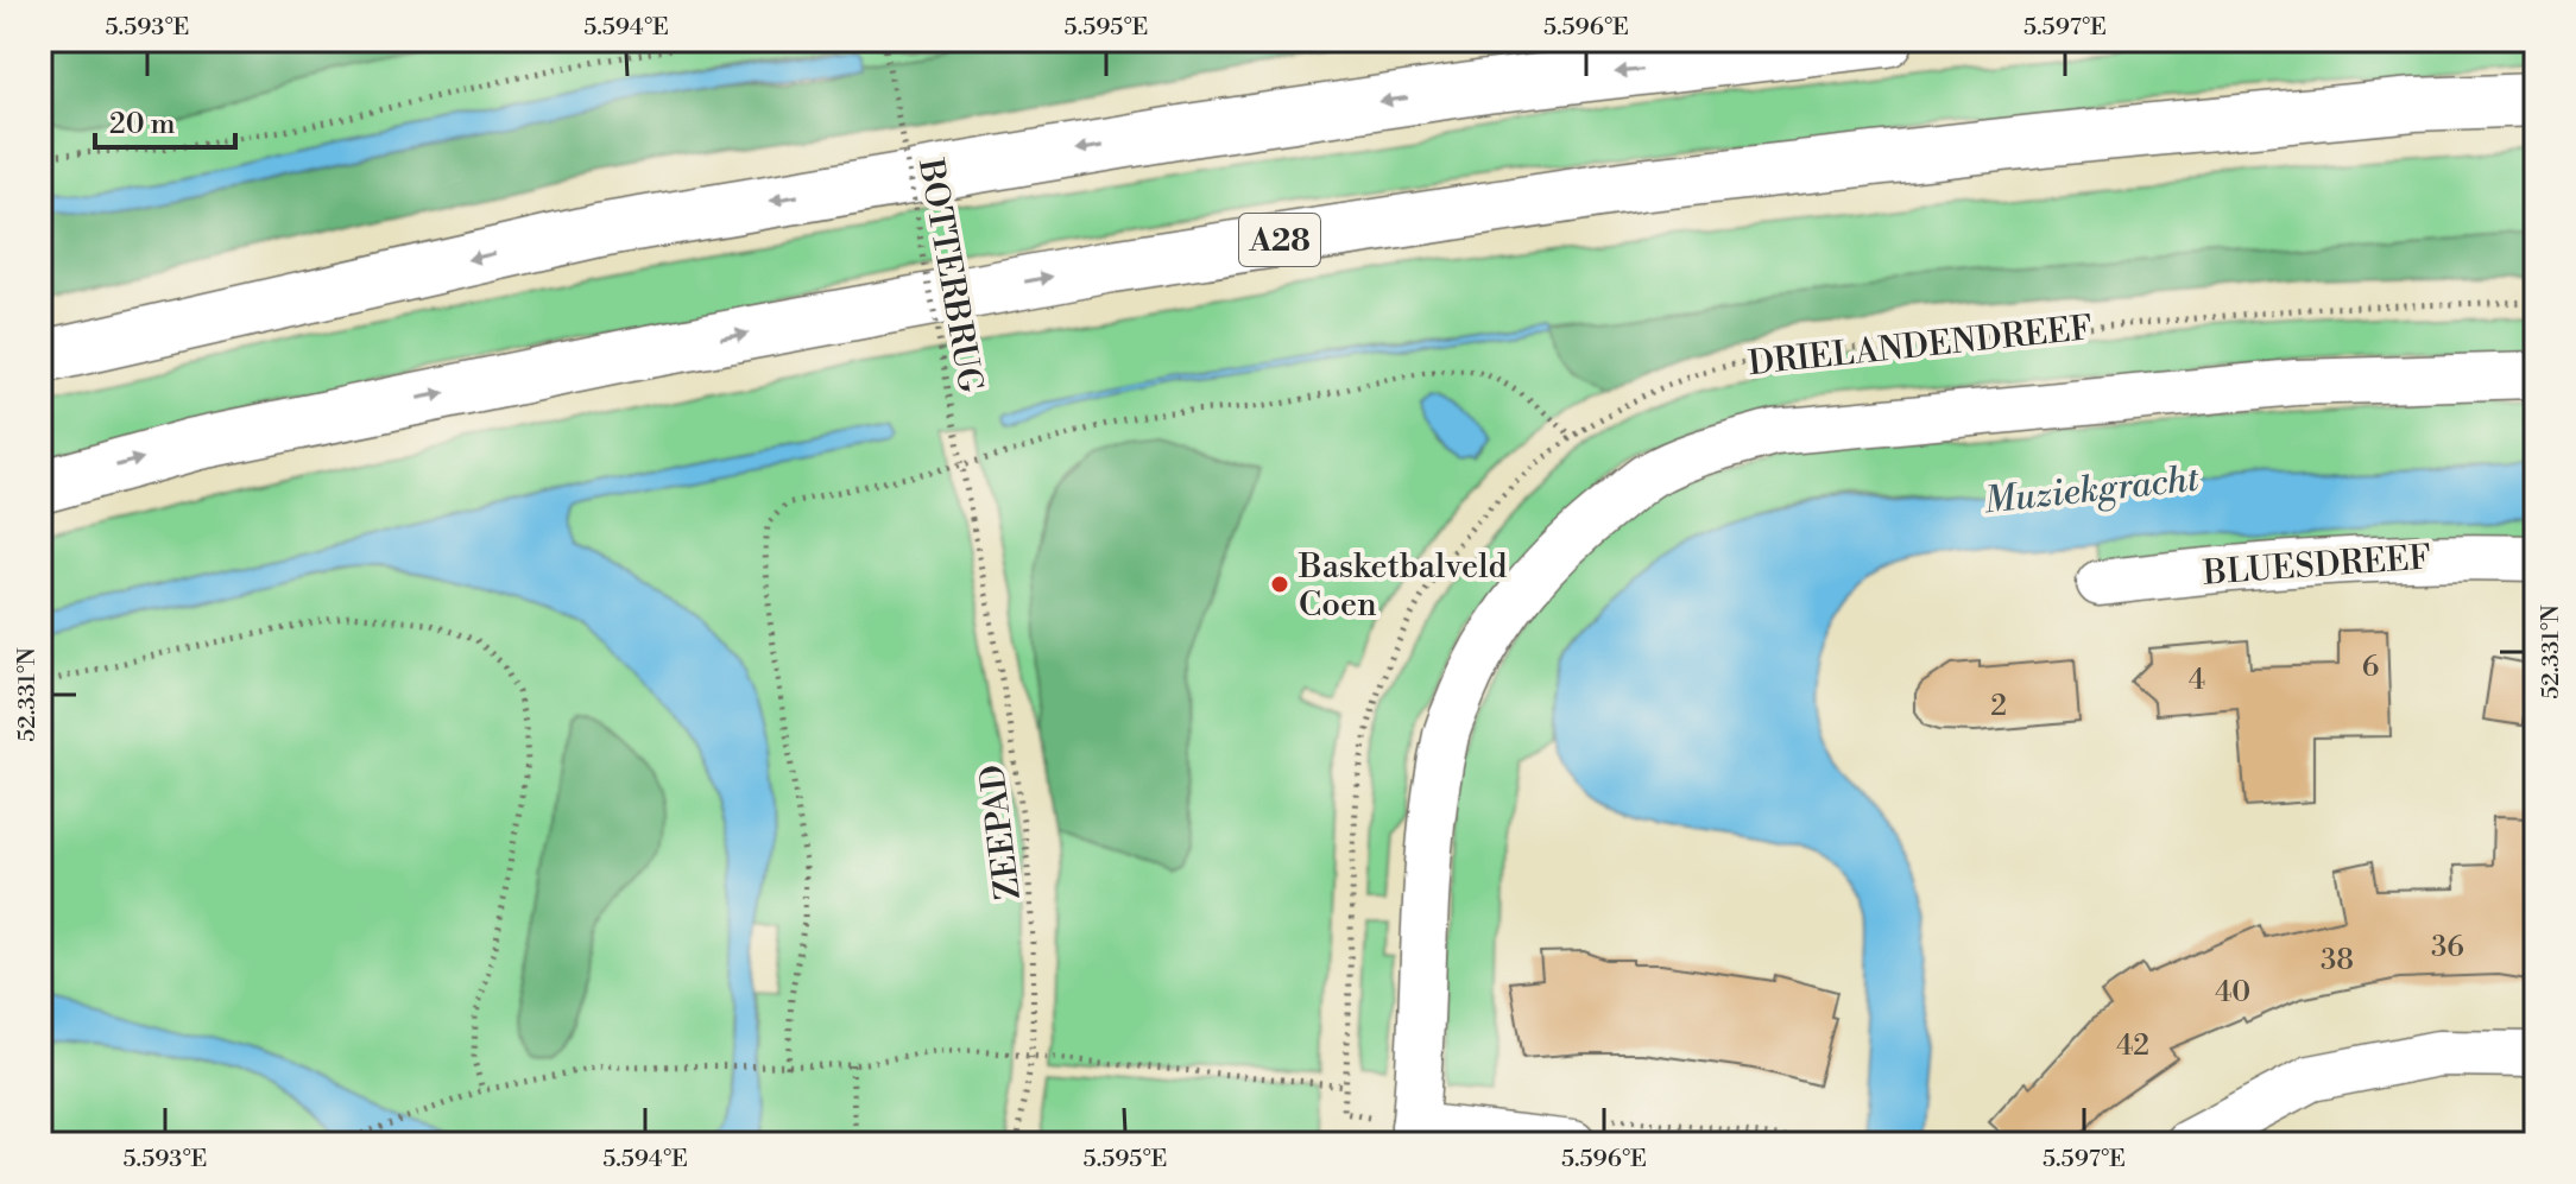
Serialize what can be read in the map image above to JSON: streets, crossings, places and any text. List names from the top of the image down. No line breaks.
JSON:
{"streets":{"highway":["A28"],"street":["BLUESDREEF"],"path":["BOTTERBRUG","DRIELANDENDREEF","ZEEPAD"]},"crossings":[["BOTTERBRUG","ZEEPAD"]],"water":["Muziekgracht"],"places":["Basketbalveld Coen"],"house_numbers":["6","4","2","36","38","40","42"],"scale_bar":"20 m","coordinates":["5.593°E","5.594°E","5.595°E","5.596°E","5.597°E","52.331°N"]}
